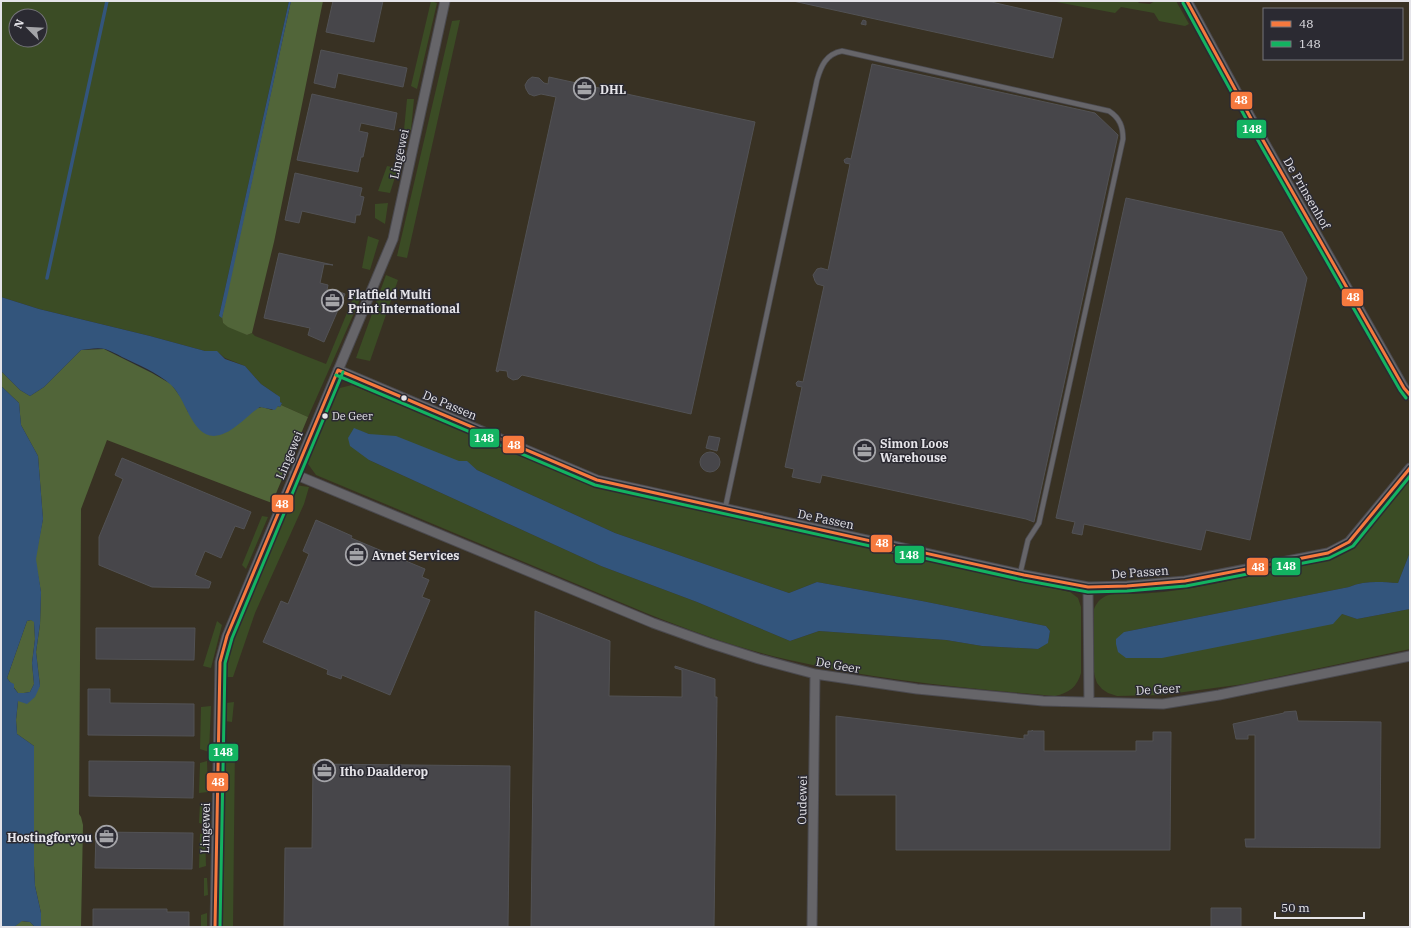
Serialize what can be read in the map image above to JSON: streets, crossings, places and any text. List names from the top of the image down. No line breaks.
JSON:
{"streets":{"street":["Lingewei","De Prinsenhof","De Passen","De Geer","Oudewei"]},"crossings":[["Lingewei","De Passen"],["Lingewei","De Geer"],["De Geer","Oudewei"]],"places":{"office":["DHL","Flatfield Multi Print International","Simon Loos Warehouse","Avnet Services","Itho Daalderop","Hostingforyou"],"other":["De Geer"]},"lines":["transit line 48","transit line 148"],"legend":["48","148"],"scale_bar":"50 m","north":"top left"}
